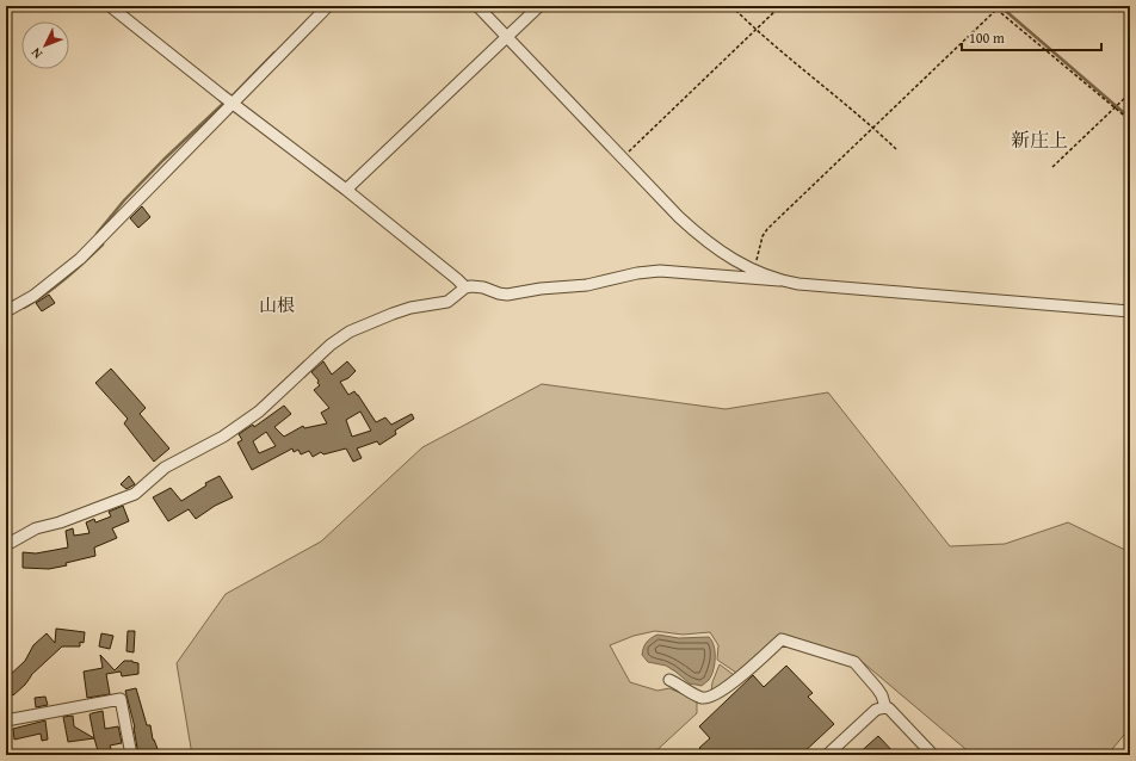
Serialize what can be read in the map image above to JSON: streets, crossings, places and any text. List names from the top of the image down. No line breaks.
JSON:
{"districts":["新庄上","山根"],"scale_bar":"100 m","north":"bottom left"}
